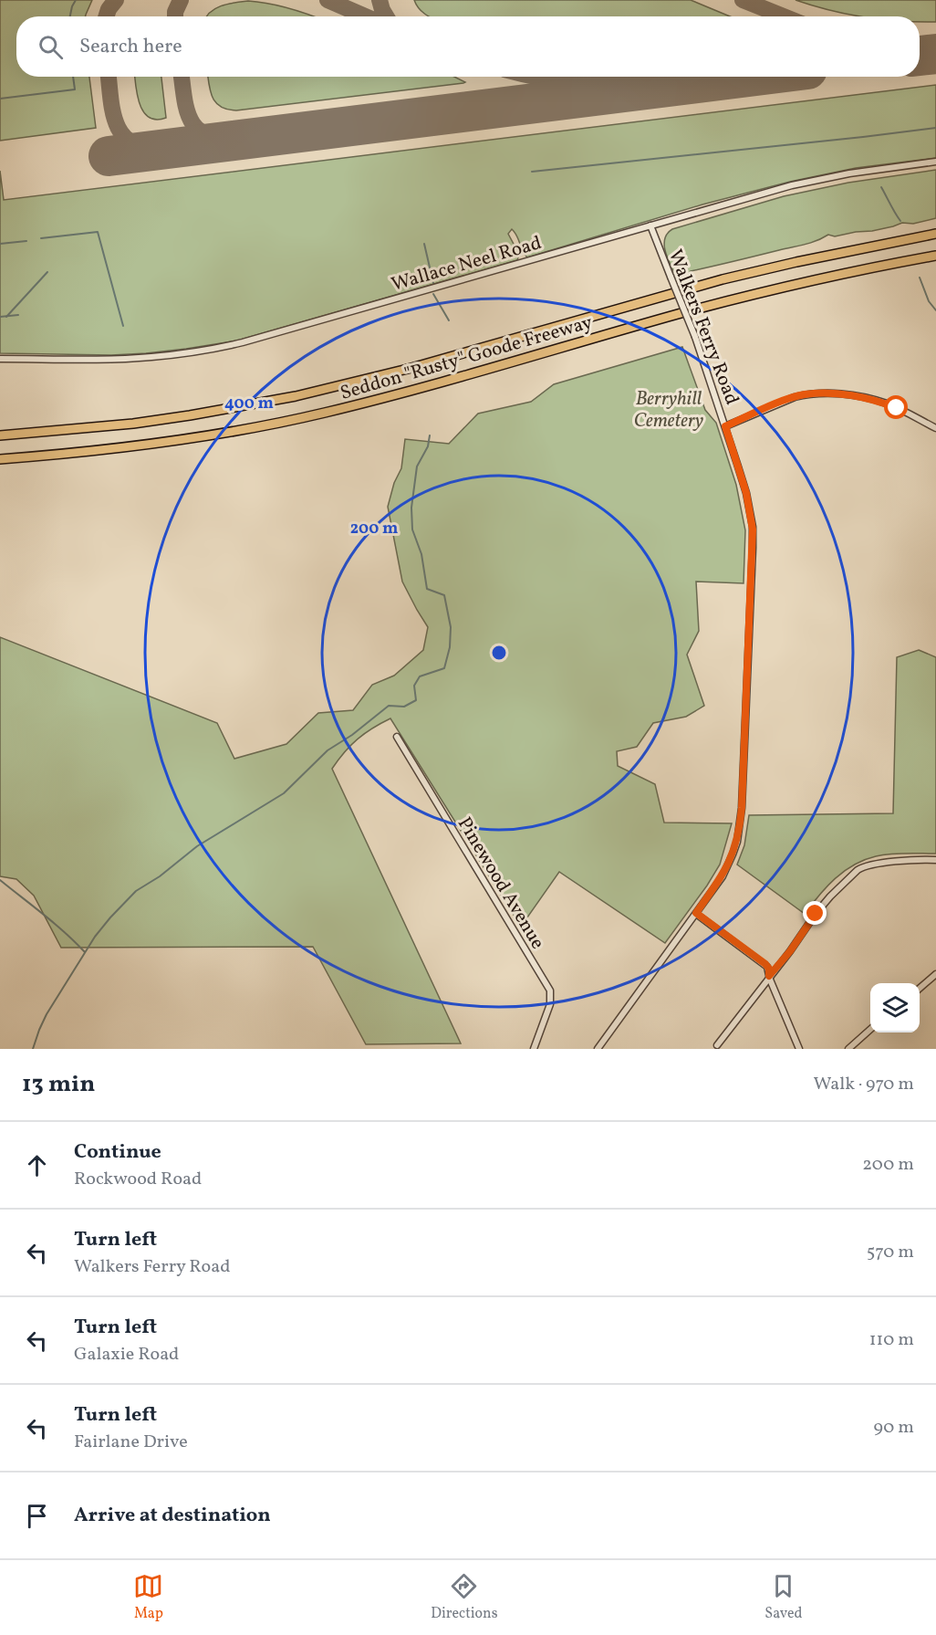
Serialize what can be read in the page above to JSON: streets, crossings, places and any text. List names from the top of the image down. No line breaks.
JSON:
{"streets":{"highway":["Seddon \"Rusty\" Goode Freeway"],"street":["Wallace Neel Road","Walkers Ferry Road","Pinewood Avenue"]},"crossings":[["Wallace Neel Road","Walkers Ferry Road"]],"parks":["Berryhill Cemetery"],"page":{"search":"Search here","heading":["13 min","Walk · 970 m"],"list":[["Continue","Rockwood Road","200 m"],["Turn left","Walkers Ferry Road","570 m"],["Turn left","Galaxie Road","110 m"],["Turn left","Fairlane Drive","90 m"],"Arrive at destination"],"nav":["Map","Directions","Saved"]},"rings":["400 m","200 m"]}
